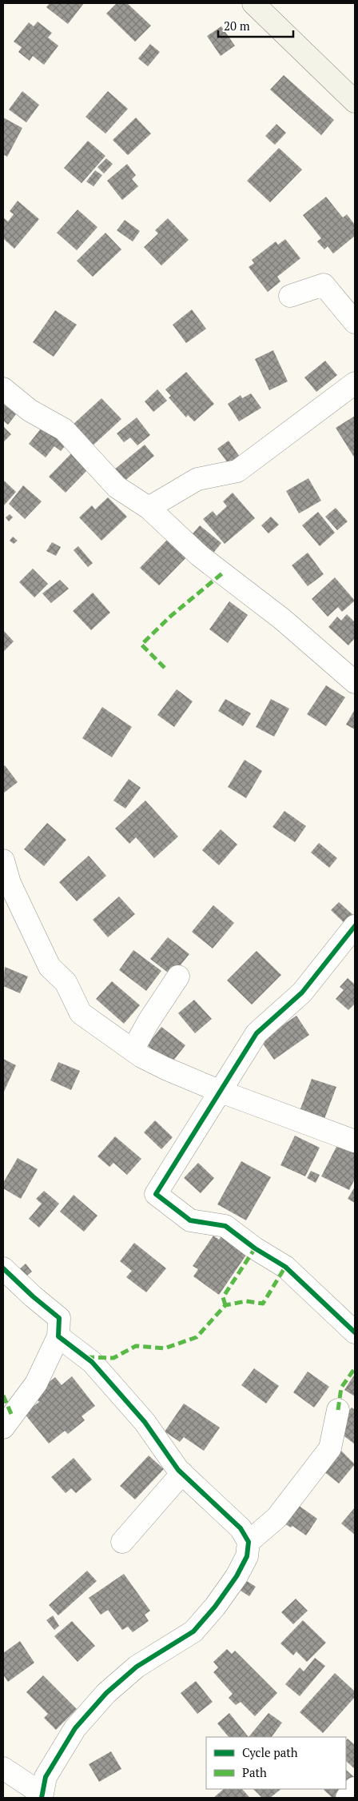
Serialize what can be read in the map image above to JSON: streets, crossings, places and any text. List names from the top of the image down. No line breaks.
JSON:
{"legend":["Cycle path","Path"],"scale_bar":"20 m"}
